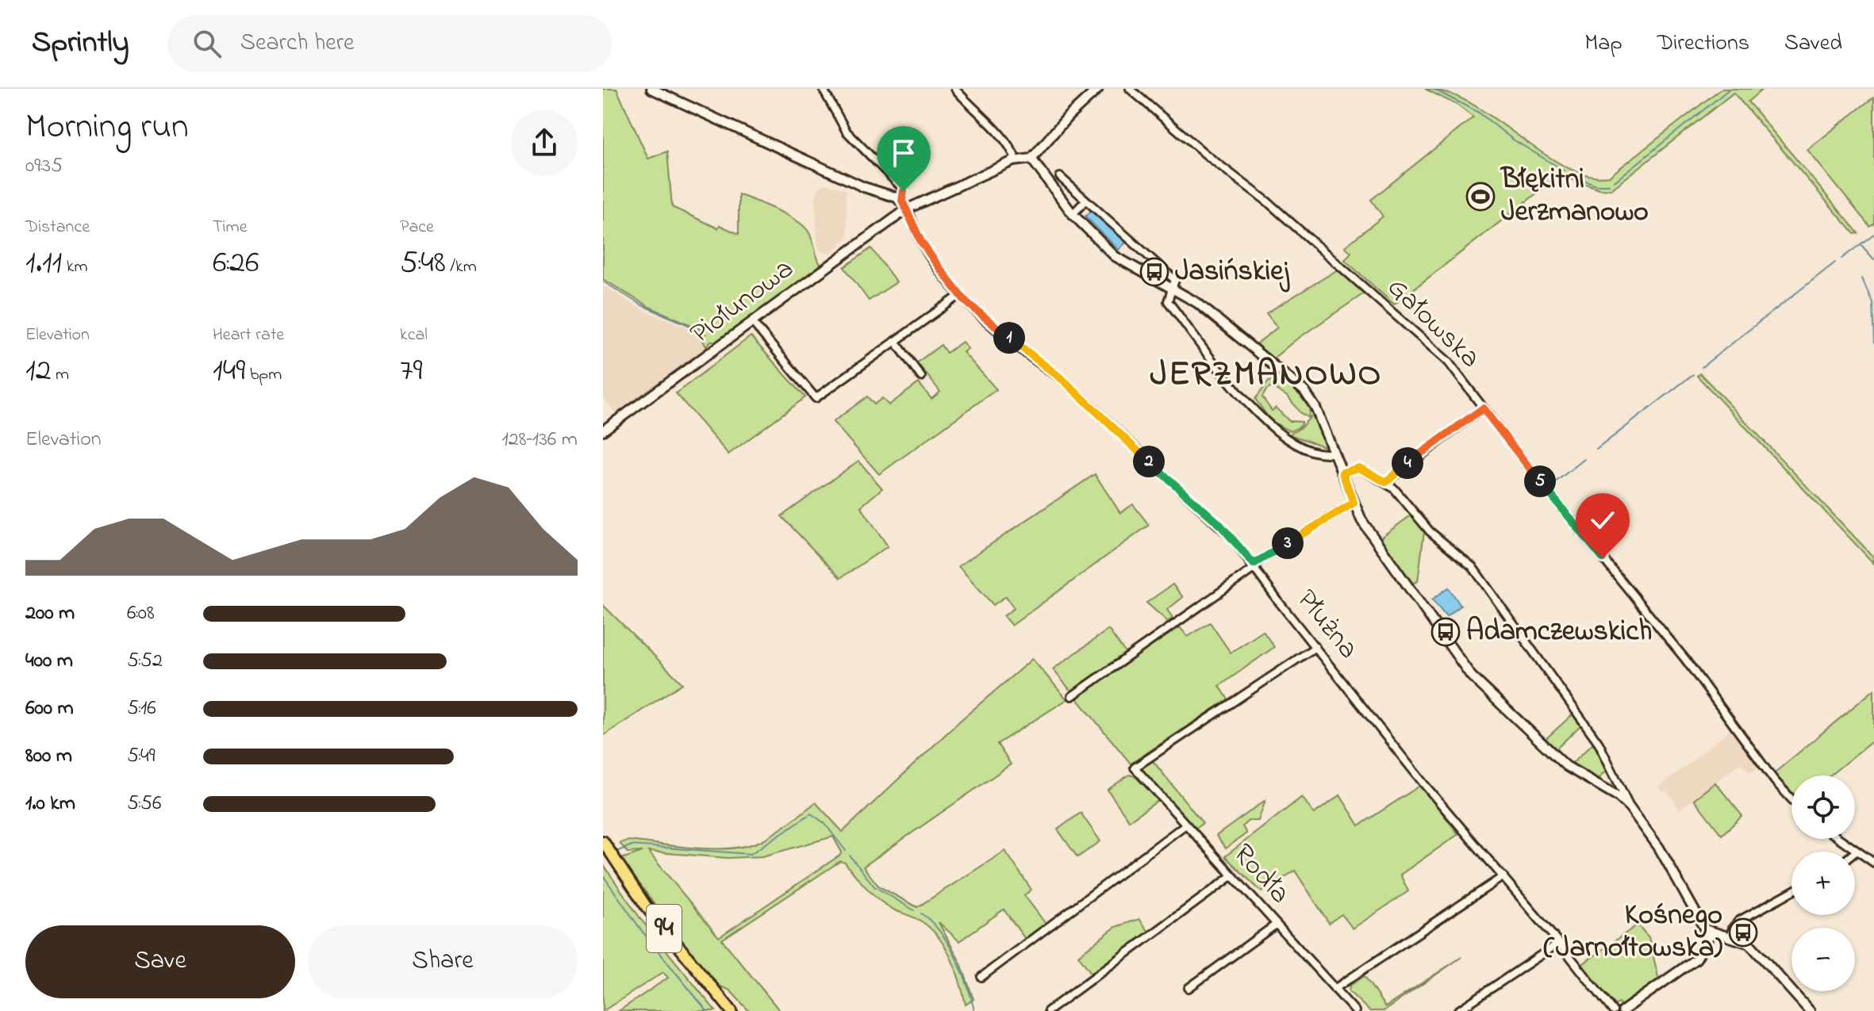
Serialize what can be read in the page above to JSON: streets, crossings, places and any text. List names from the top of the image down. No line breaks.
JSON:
{"streets":{"main road":["94"],"street":["Piołunowa","Gałowska","Płużna","Rodła"]},"crossings":[["Piołunowa","Płużna"],["Płużna","Rodła"]],"districts":["JERZMANOWO"],"places":{"sports":["Błękitni Jerzmanowo"],"bus stop":["Jasińskiej","Adamczewskich","Kośnego (Jarnołtowska)"]},"page":{"header":"Sprintly","search":"Search here","nav":["Map","Directions","Saved"],"heading":["Morning run","09:35"],"stats":[["Distance","1.11 km"],["Time","6:26"],["Pace","5:48 /km"],["Elevation","12 m"],["Heart rate","149 bpm"],["kcal","79"]],"pins":["1","2","4","5","3"],"chart":["Elevation","128–136 m"],"list":[{"name":"200 m","note":"6:08"},{"name":"400 m","note":"5:52"},{"name":"600 m","note":"5:16"},{"name":"800 m","note":"5:49"},{"name":"1.0 km","note":"5:56"}],"map_buttons":["+","−"],"buttons":["Save","Share"]}}
